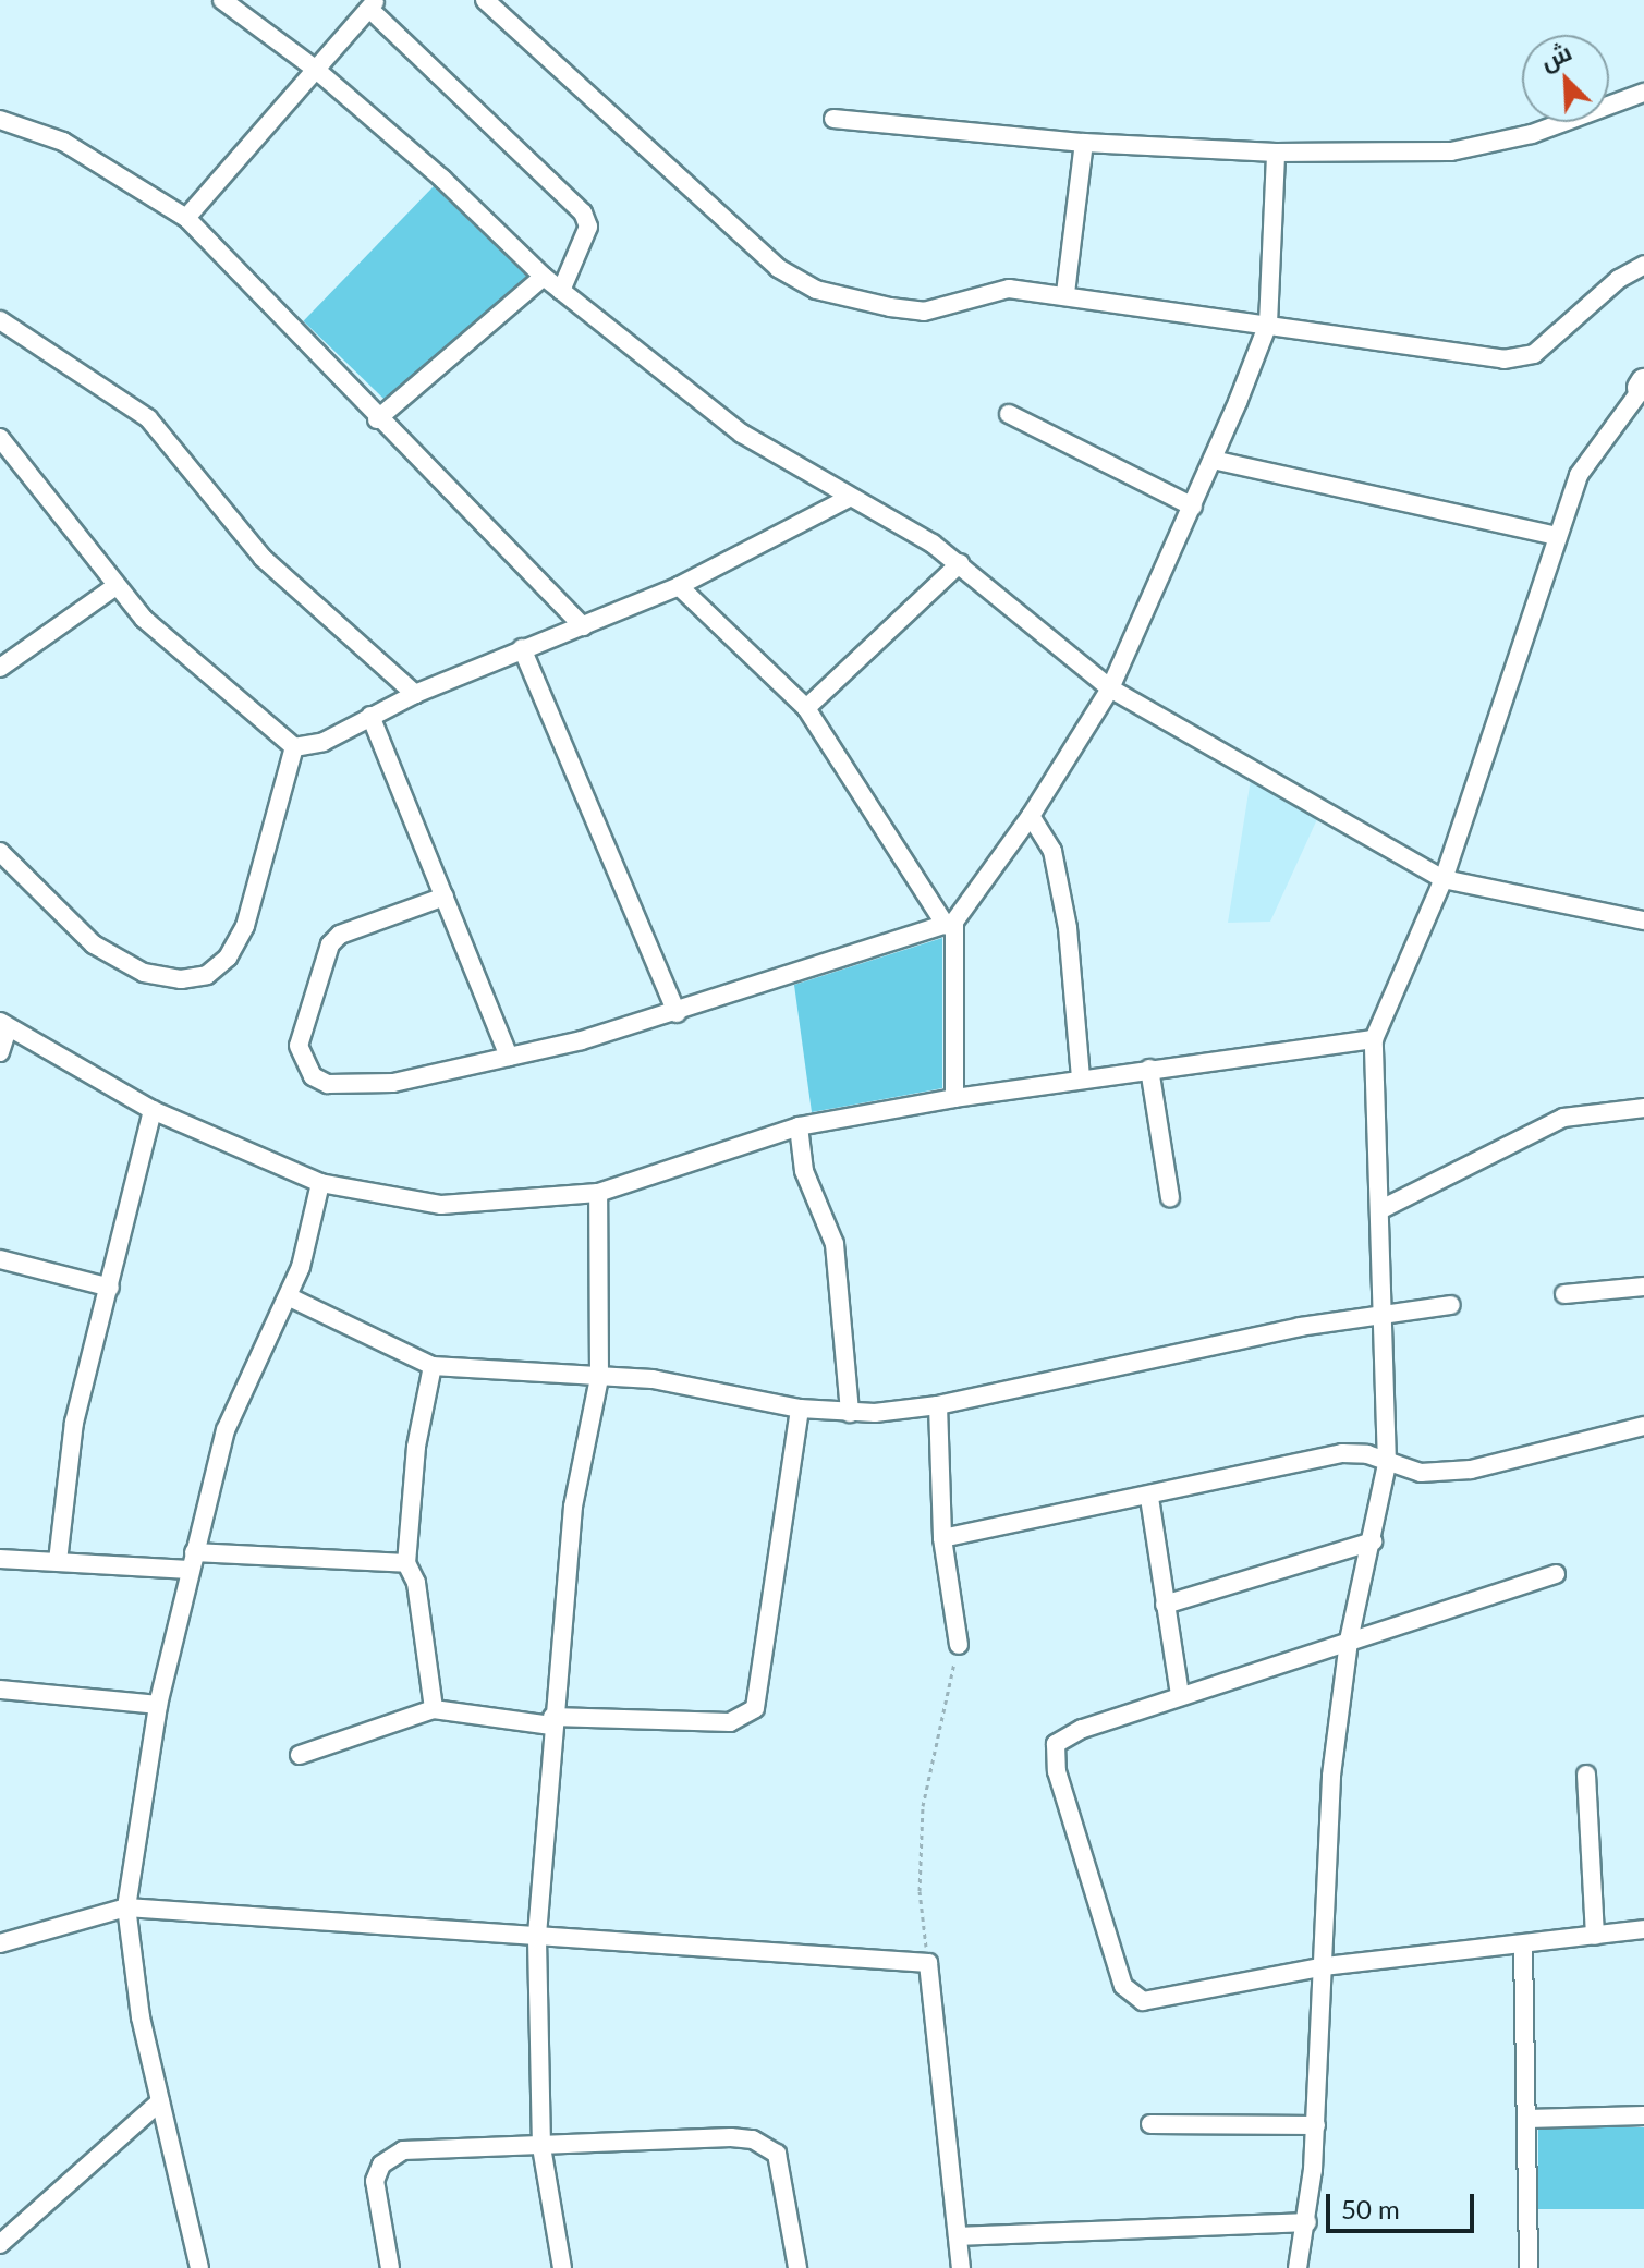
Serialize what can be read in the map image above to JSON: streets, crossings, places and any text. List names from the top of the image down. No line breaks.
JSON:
{"scale_bar":"50 m","north":"top left"}
